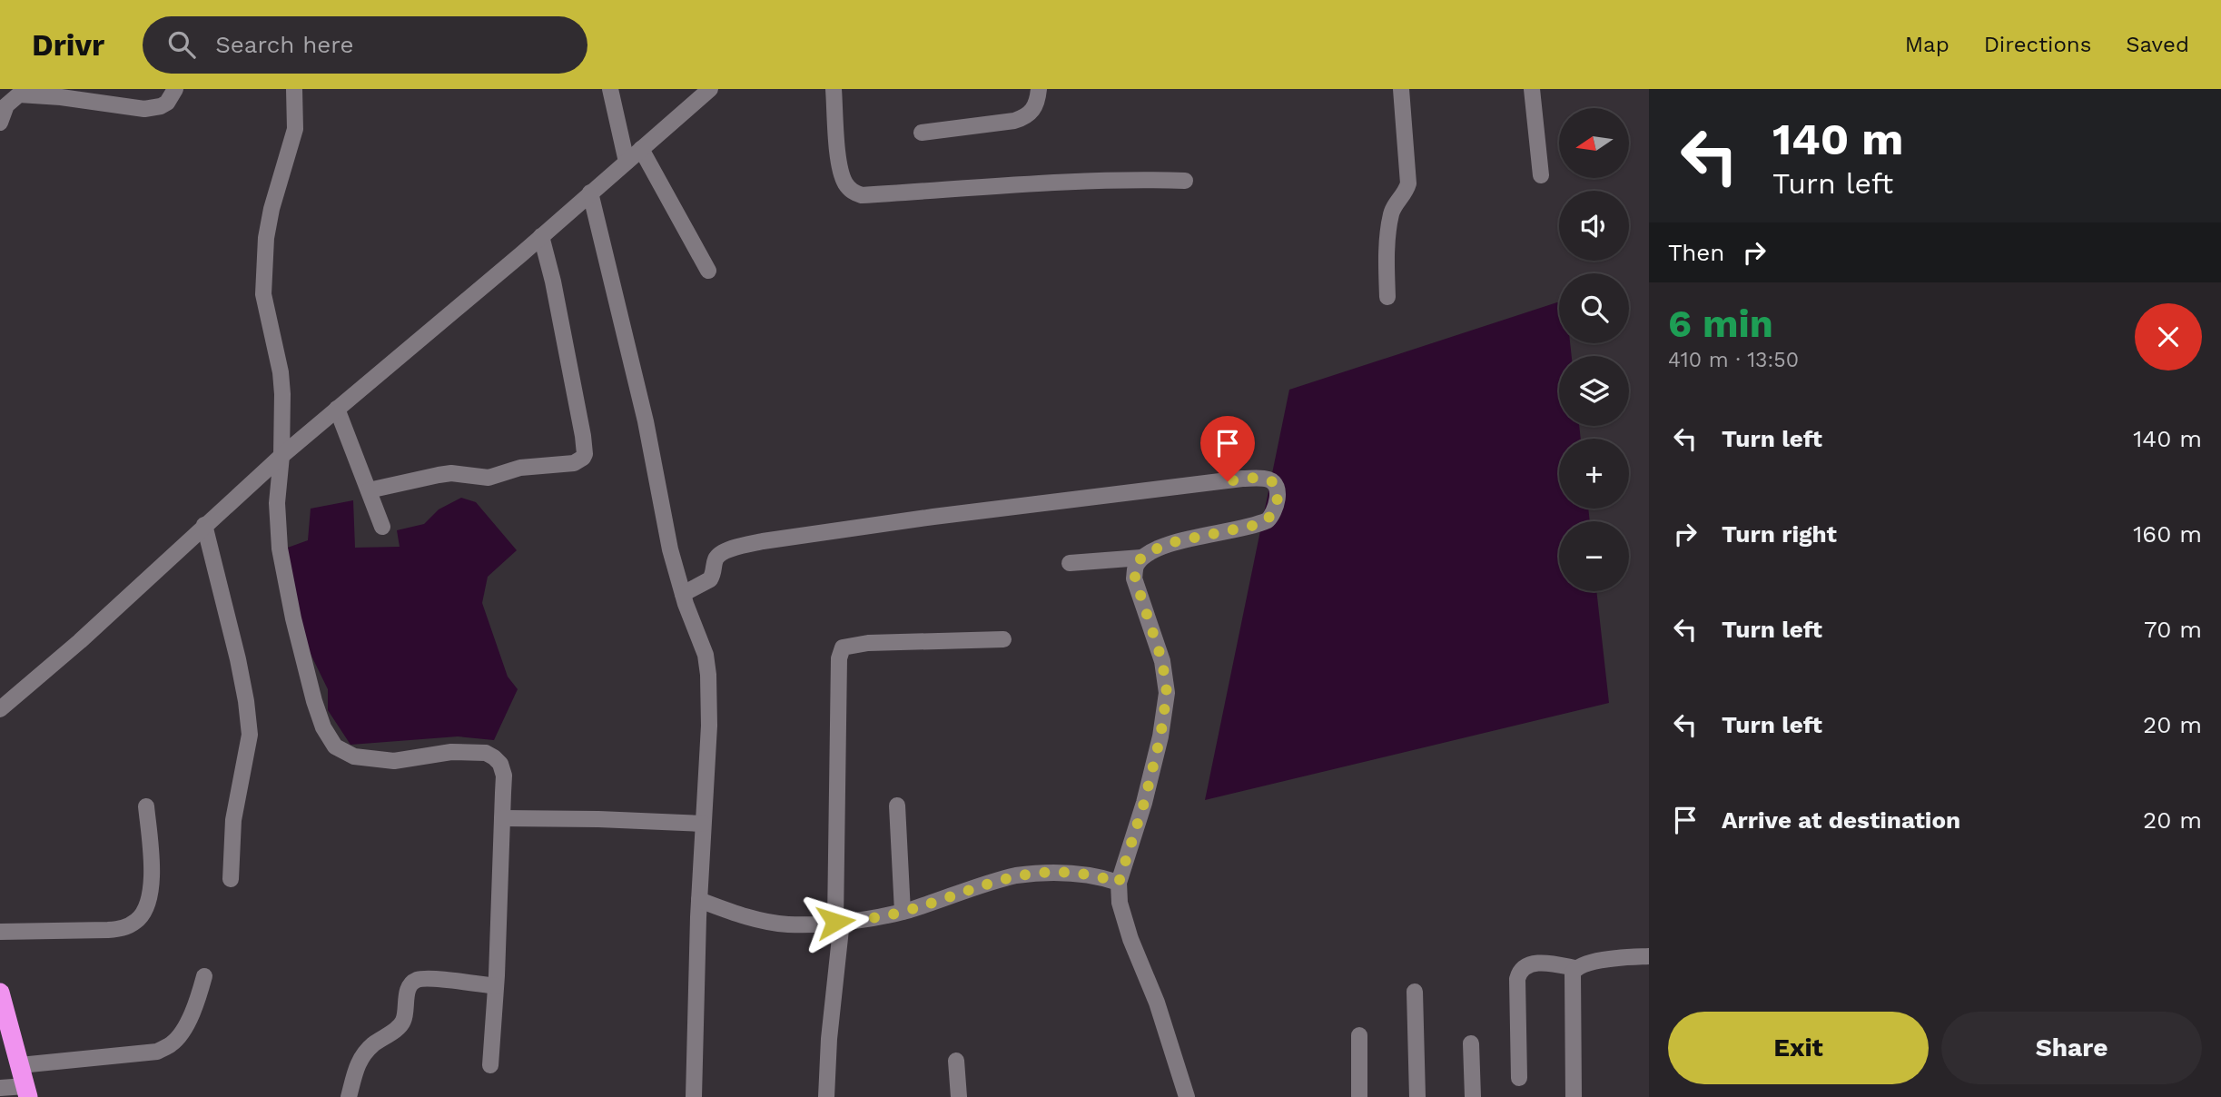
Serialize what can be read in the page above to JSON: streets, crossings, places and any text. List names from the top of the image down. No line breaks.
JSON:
{"north":"left","page":{"header":"Drivr","search":"Search here","nav":["Map","Directions","Saved"],"turn":["140 m","Turn left"],"map_buttons":["+","−"],"then":"Then","heading":["6 min","410 m · 13:50"],"list":[{"name":"Turn left","value":"140 m"},{"name":"Turn right","value":"160 m"},{"name":"Turn left","value":"70 m"},{"name":"Turn left","value":"20 m"},{"name":"Arrive at destination","value":"20 m"}],"buttons":["Exit","Share"]}}
